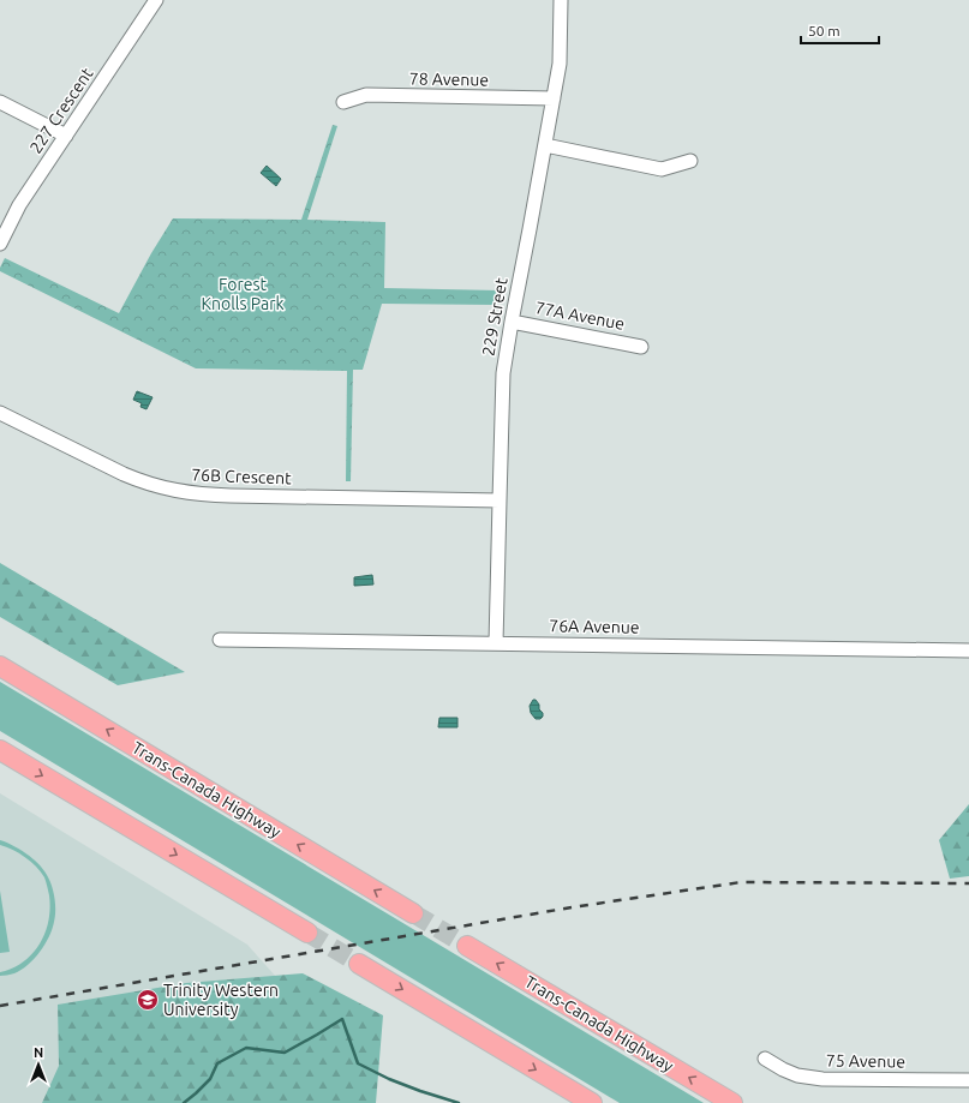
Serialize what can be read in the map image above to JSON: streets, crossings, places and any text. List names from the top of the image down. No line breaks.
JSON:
{"streets":{"highway":["Trans-Canada Highway"],"street":["78 Avenue","227 Crescent","77A Avenue","229 Street","76B Crescent","76A Avenue","75 Avenue"]},"crossings":[["78 Avenue","229 Street"],["77A Avenue","229 Street"],["229 Street","76B Crescent"],["229 Street","76A Avenue"]],"parks":["Forest Knolls Park"],"places":{"school or university":["Trinity Western University"]},"scale_bar":"50 m","north":"top"}
